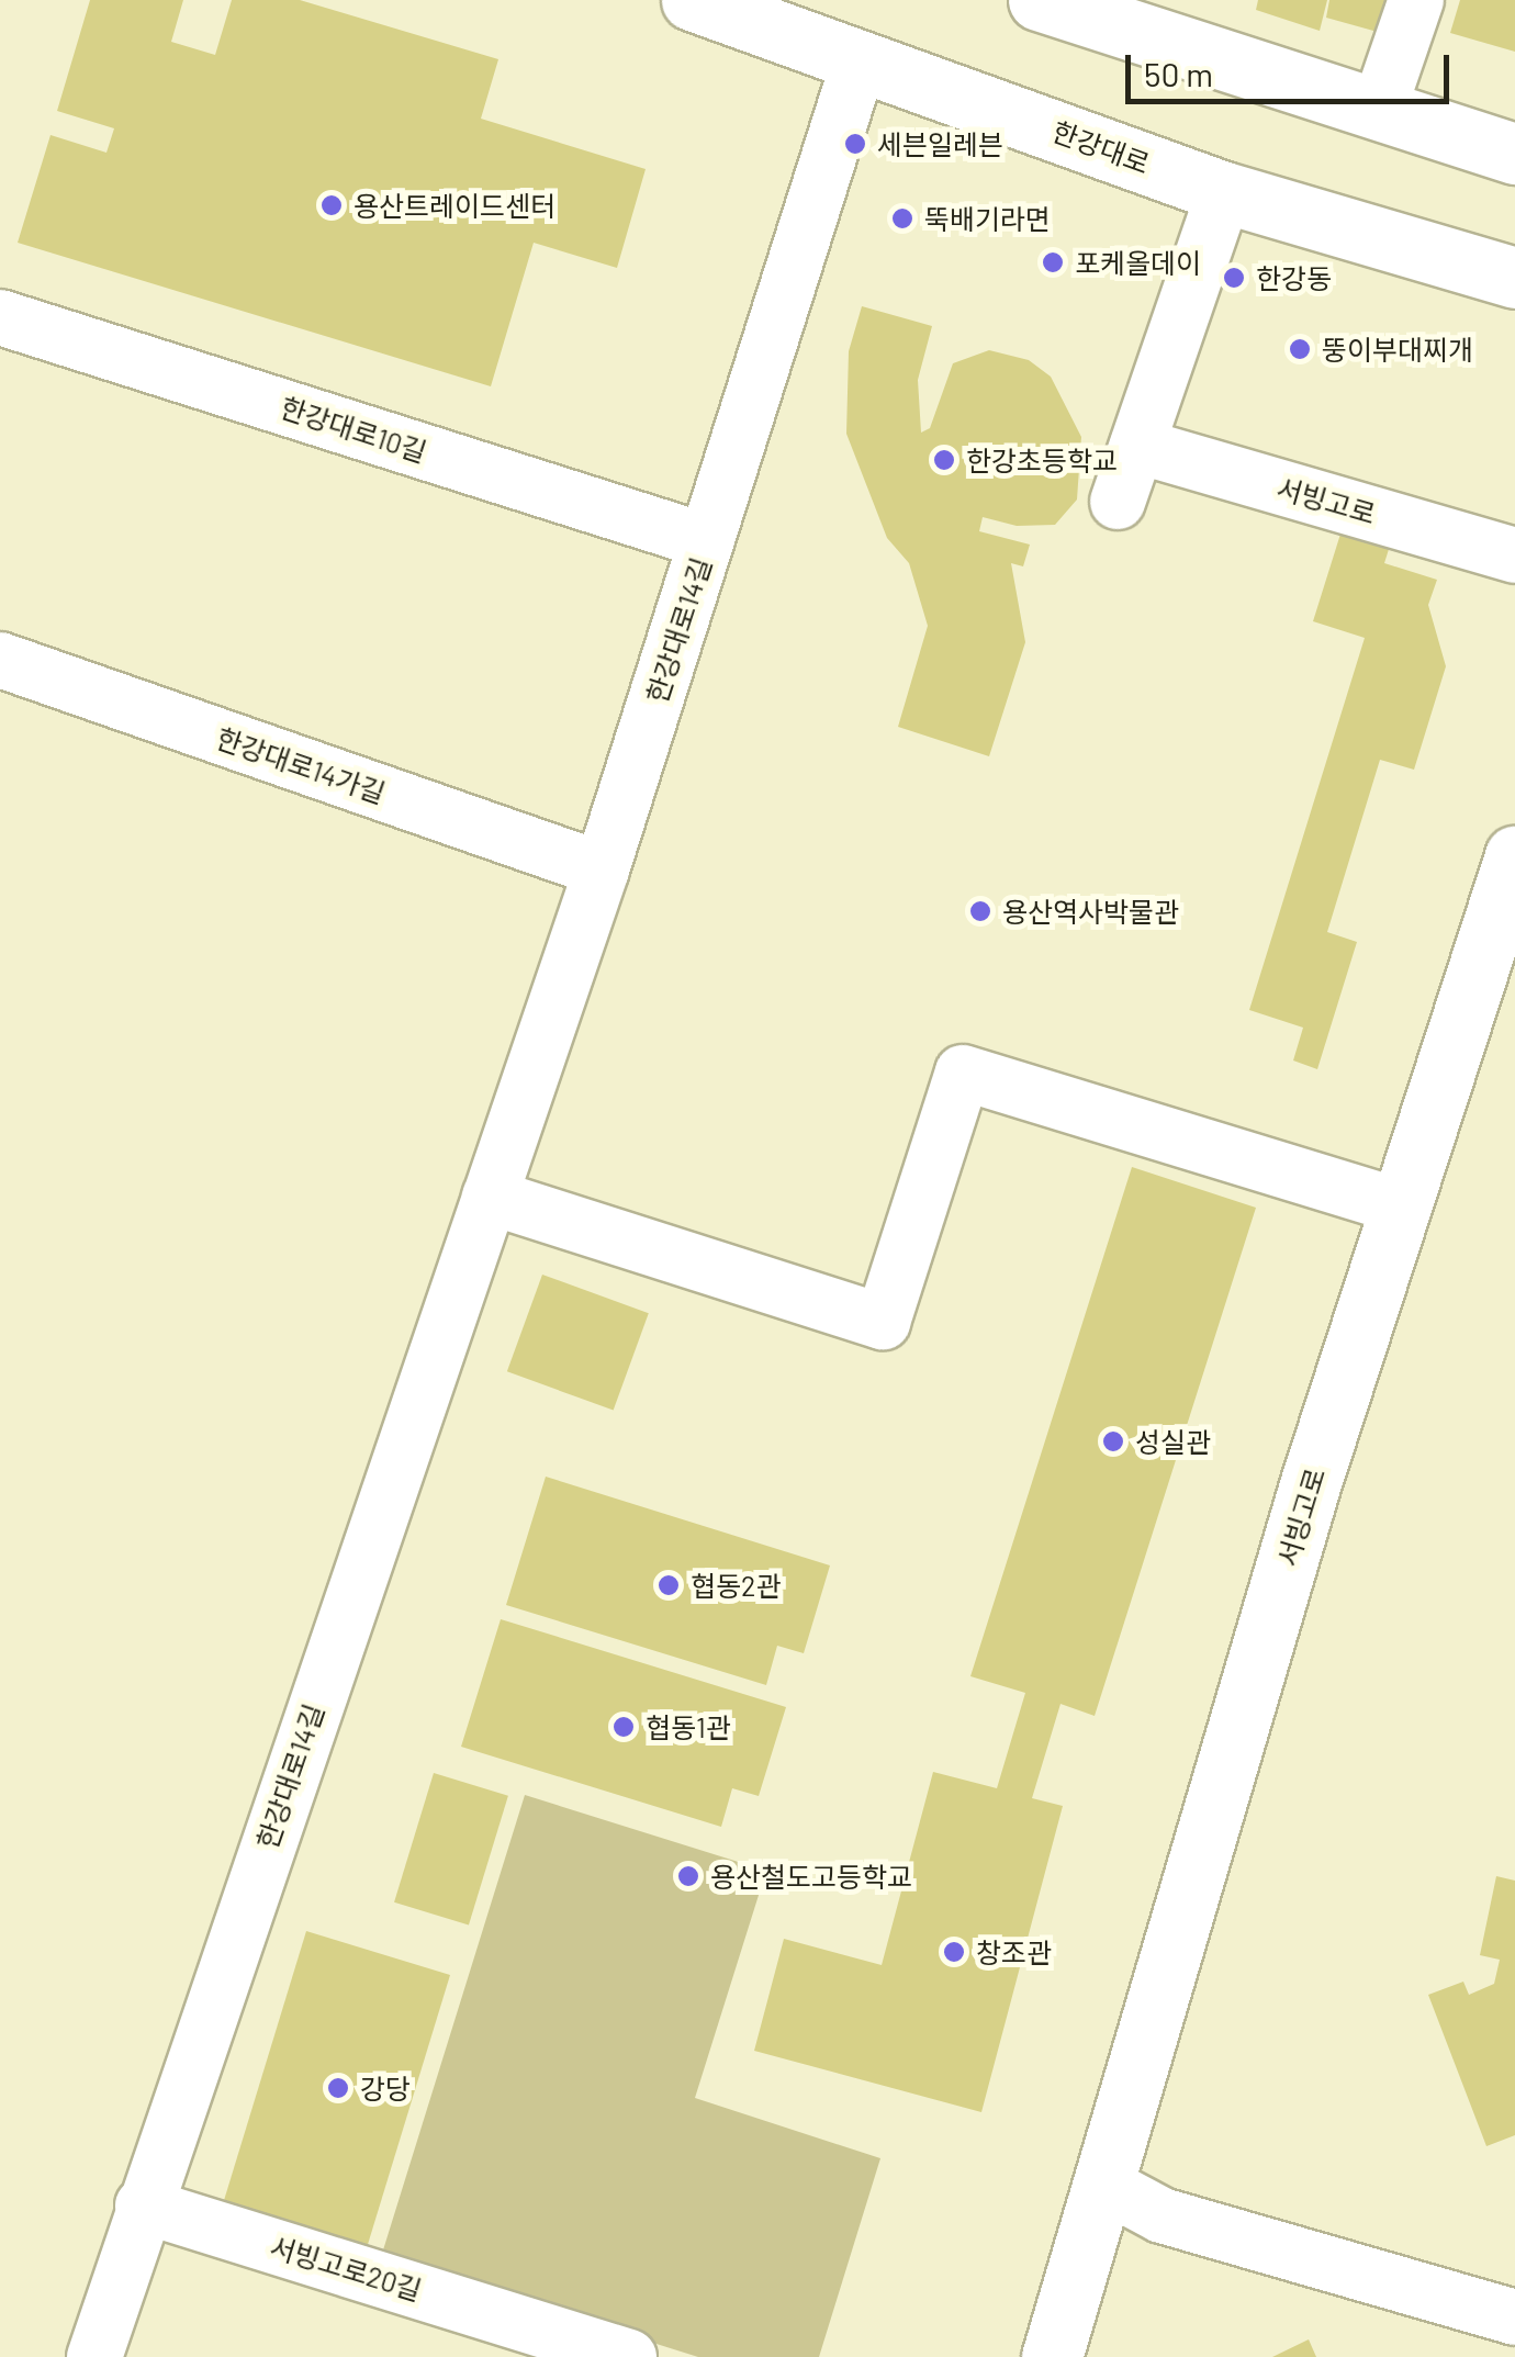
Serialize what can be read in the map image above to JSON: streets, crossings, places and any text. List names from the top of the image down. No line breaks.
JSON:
{"streets":{"main road":["한강대로","서빙고로"],"street":["한강대로10길","한강대로14길","한강대로14가길","서빙고로20길"]},"crossings":[["한강대로","한강대로14길"],["한강대로10길","한강대로14길"],["한강대로14길","한강대로14가길"],["한강대로14길","서빙고로20길"]],"places":["세븐일레븐","용산트레이드센터","뚝배기라면","포케올데이","한강동","뚱이부대찌개","한강초등학교","용산역사박물관","성실관","협동2관","협동1관","용산철도고등학교","창조관","강당"],"scale_bar":"50 m"}
